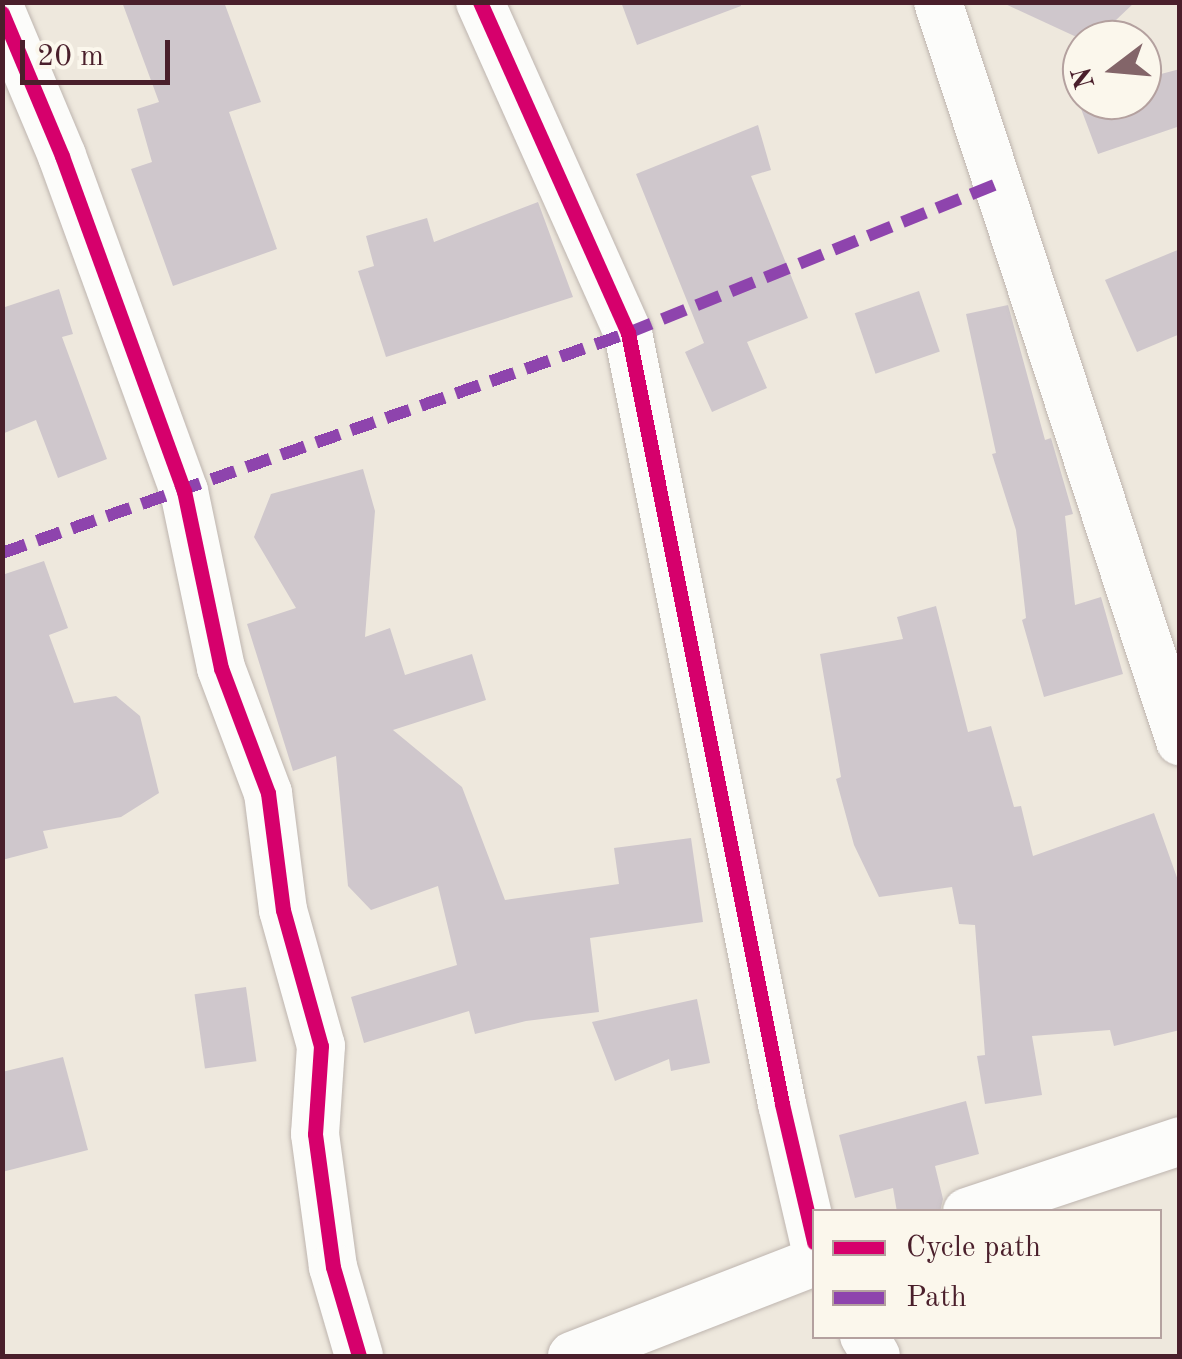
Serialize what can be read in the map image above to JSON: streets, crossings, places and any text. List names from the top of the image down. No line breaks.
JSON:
{"legend":["Cycle path","Path"],"scale_bar":"20 m","north":"left"}
